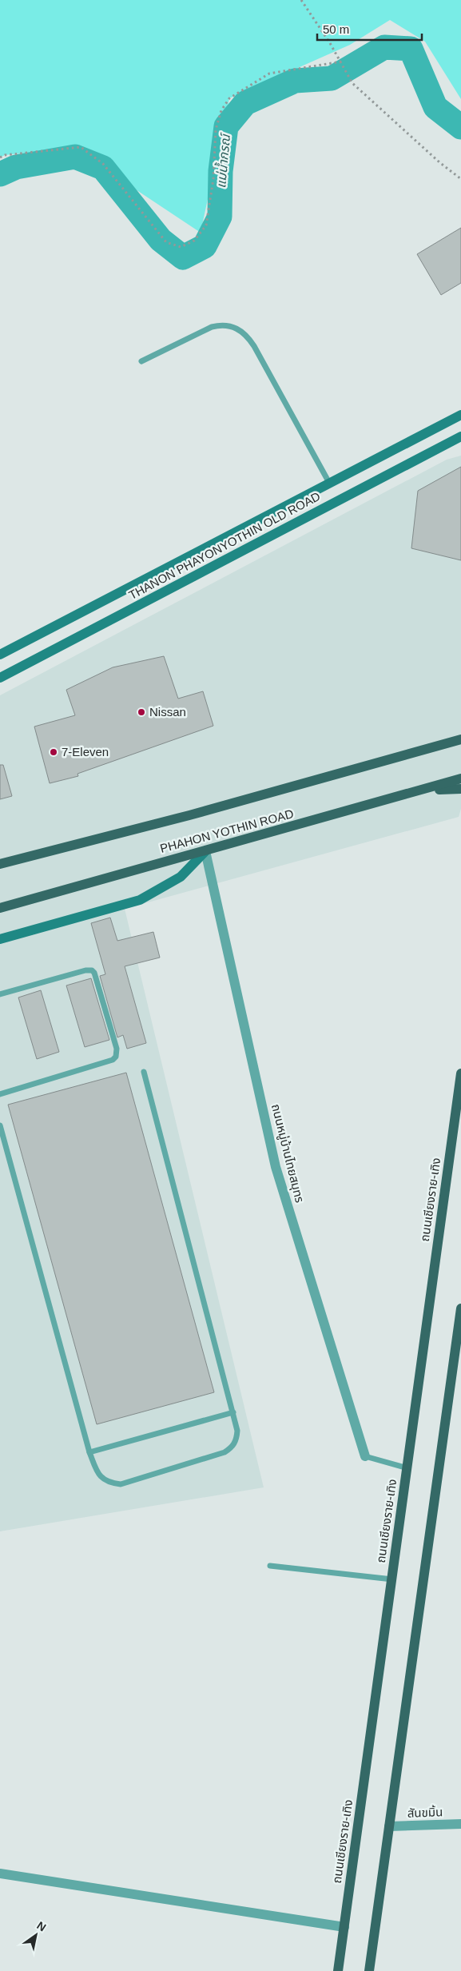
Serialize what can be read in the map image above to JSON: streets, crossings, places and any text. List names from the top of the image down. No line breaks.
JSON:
{"streets":{"main road":["THANON PHAYONYOTHIN OLD ROAD","PHAHON YOTHIN ROAD","ถนนเชียงราย-เทิง"],"street":["ถนนหมู่บ้านไทยสมุทร","สันขมิ้น"]},"crossings":[["PHAHON YOTHIN ROAD","ถนนหมู่บ้านไทยสมุทร"]],"water":["แม่น้ำกรณ์"],"places":["Nissan","7-Eleven"],"scale_bar":"50 m","north":"top right"}
